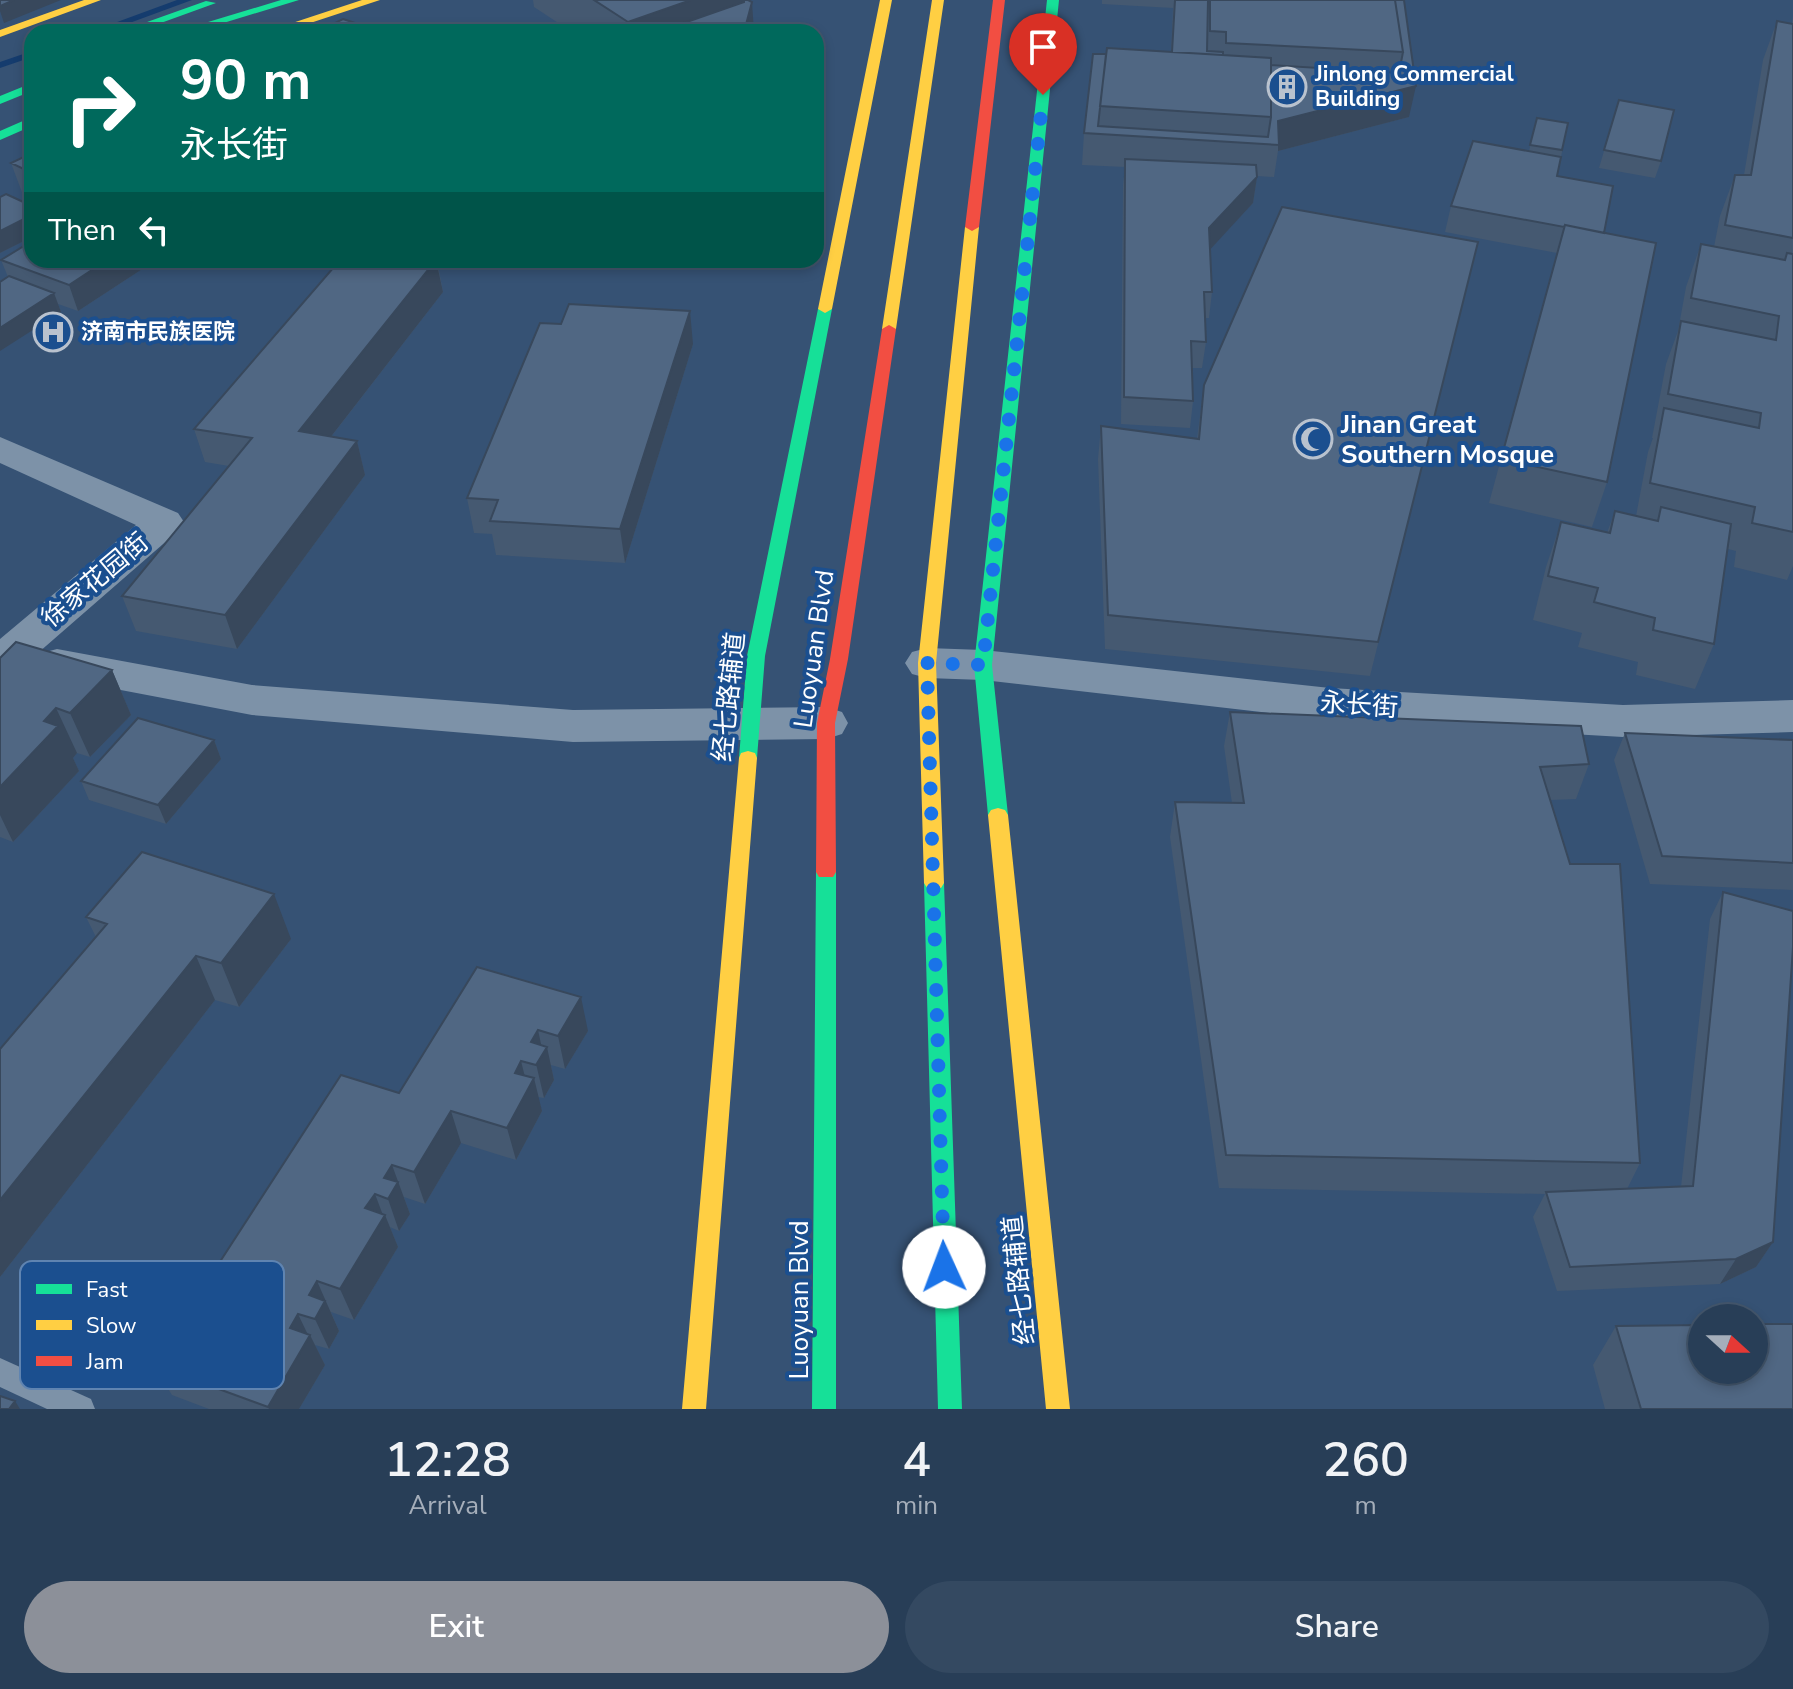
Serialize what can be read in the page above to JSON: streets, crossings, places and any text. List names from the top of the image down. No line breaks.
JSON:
{"streets":{"main road":["Luoyuan Blvd","经七路辅道"],"street":["徐家花园街","永长街"]},"crossings":[["经七路辅道","永长街"]],"places":{"building":["Jinlong Commercial Building"],"hospital":["济南市民族医院"],"mosque":["Jinan Great Southern Mosque"]},"legend":["Fast","Slow","Jam"],"north":"right","page":{"turn":["90 m","永长街"],"then":"Then","eta":["12:28","Arrival","4","min","260","m"],"buttons":["Exit","Share"]}}
